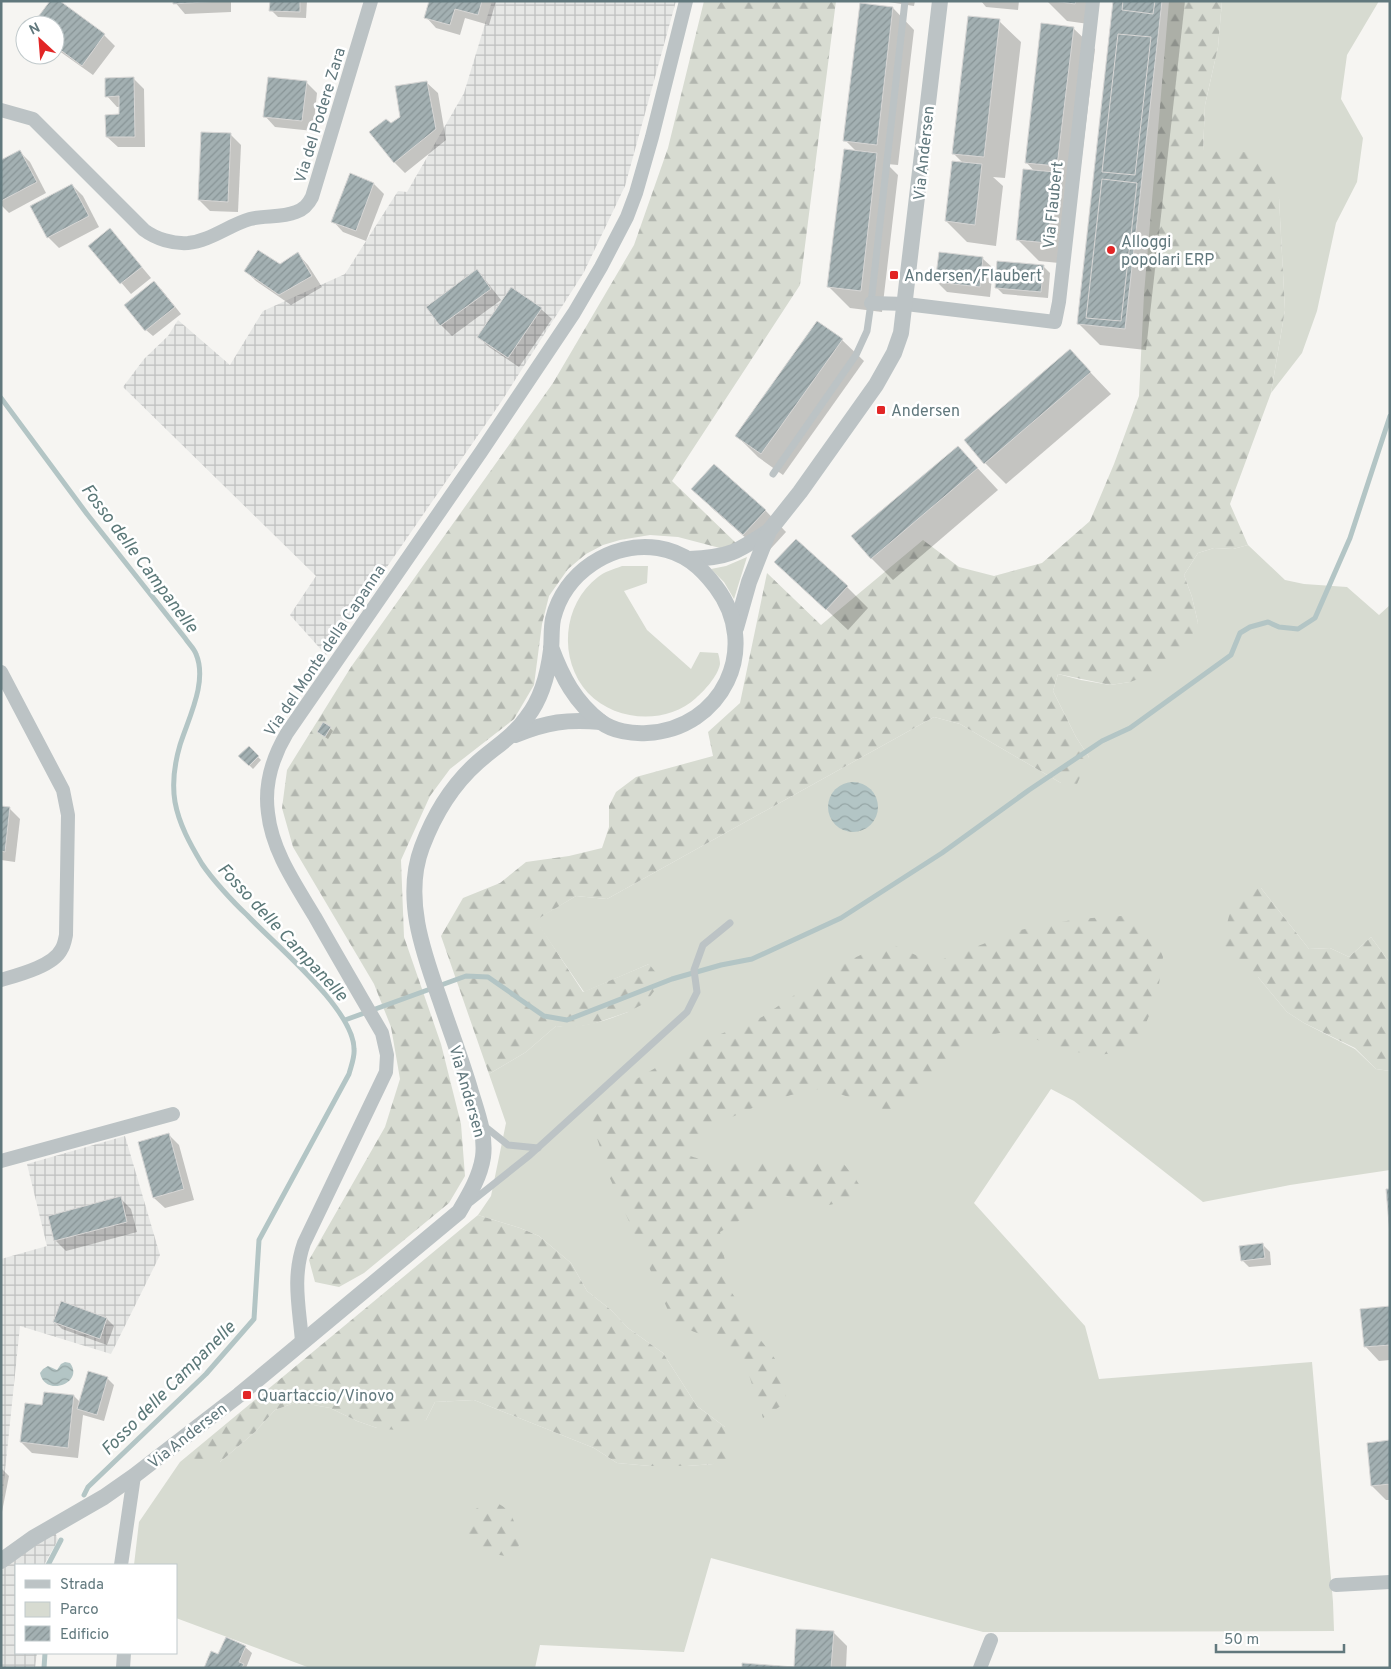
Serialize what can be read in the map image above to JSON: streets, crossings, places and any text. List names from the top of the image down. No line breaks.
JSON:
{"streets":{"street":["Via del Podere Zara","Via Andersen","Via Flaubert","Via del Monte della Capanna"]},"crossings":[["Via Andersen","Via Flaubert"],["Via Andersen","Via del Monte della Capanna"]],"water":["Fosso delle Campanelle"],"places":{"other":["Alloggi popolari ERP"],"transit":["Andersen/Flaubert","Andersen","Quartaccio/Vinovo"]},"legend":["Strada","Parco","Edificio"],"scale_bar":"50 m","north":"top left"}
